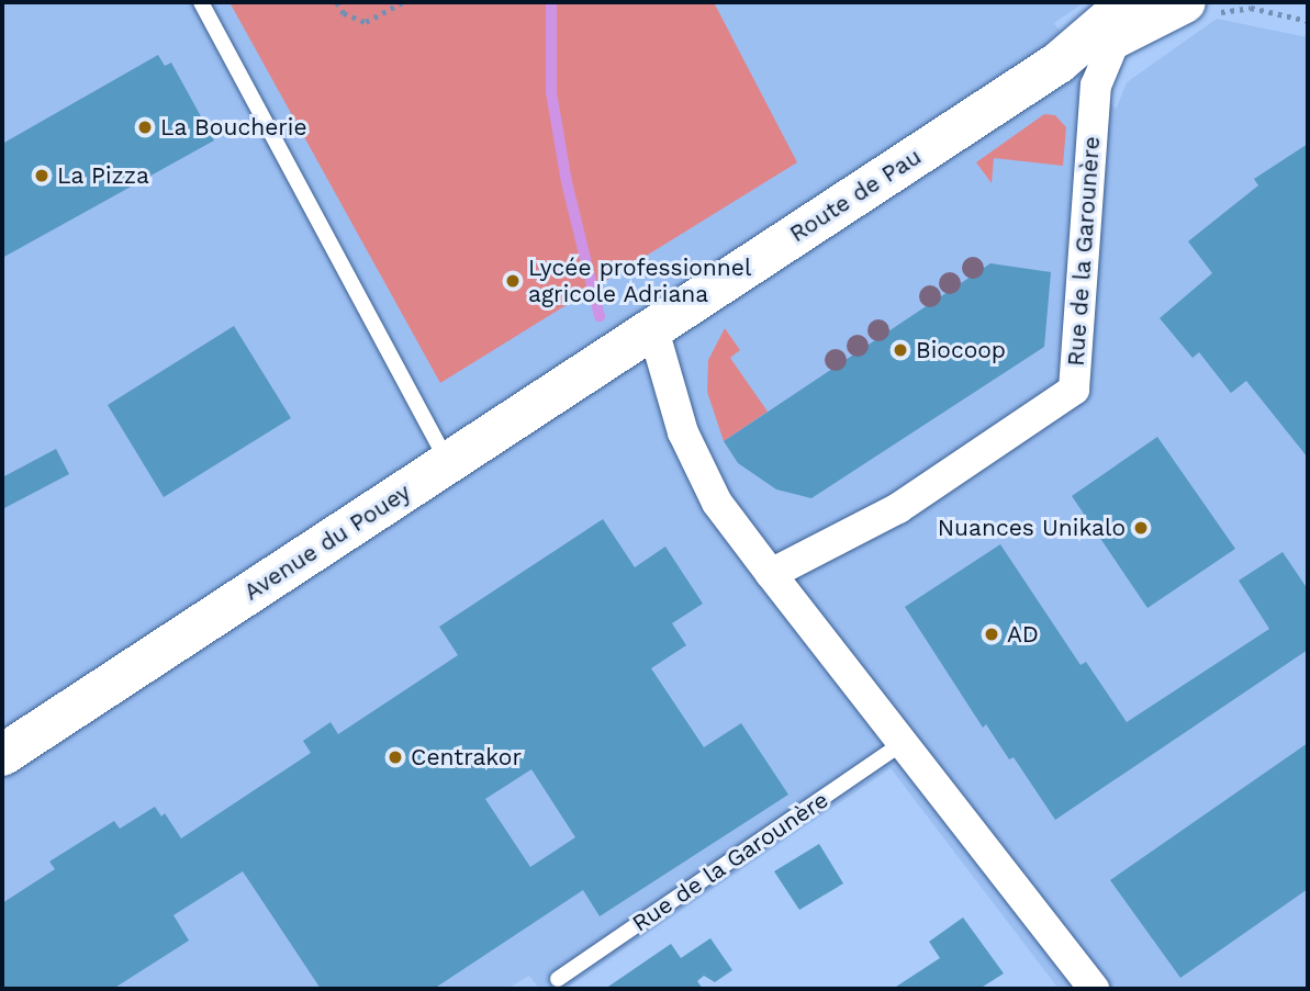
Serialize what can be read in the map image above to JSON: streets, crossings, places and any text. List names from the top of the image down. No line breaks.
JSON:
{"streets":{"main road":["Route de Pau","Avenue du Pouey"],"street":["Rue de la Garounère"]},"crossings":[["Route de Pau","Rue de la Garounère"],["Route de Pau","Avenue du Pouey"]],"places":["La Boucherie","La Pizza","Lycée professionnel agricole Adriana","Biocoop","Nuances Unikalo","AD","Centrakor"]}
